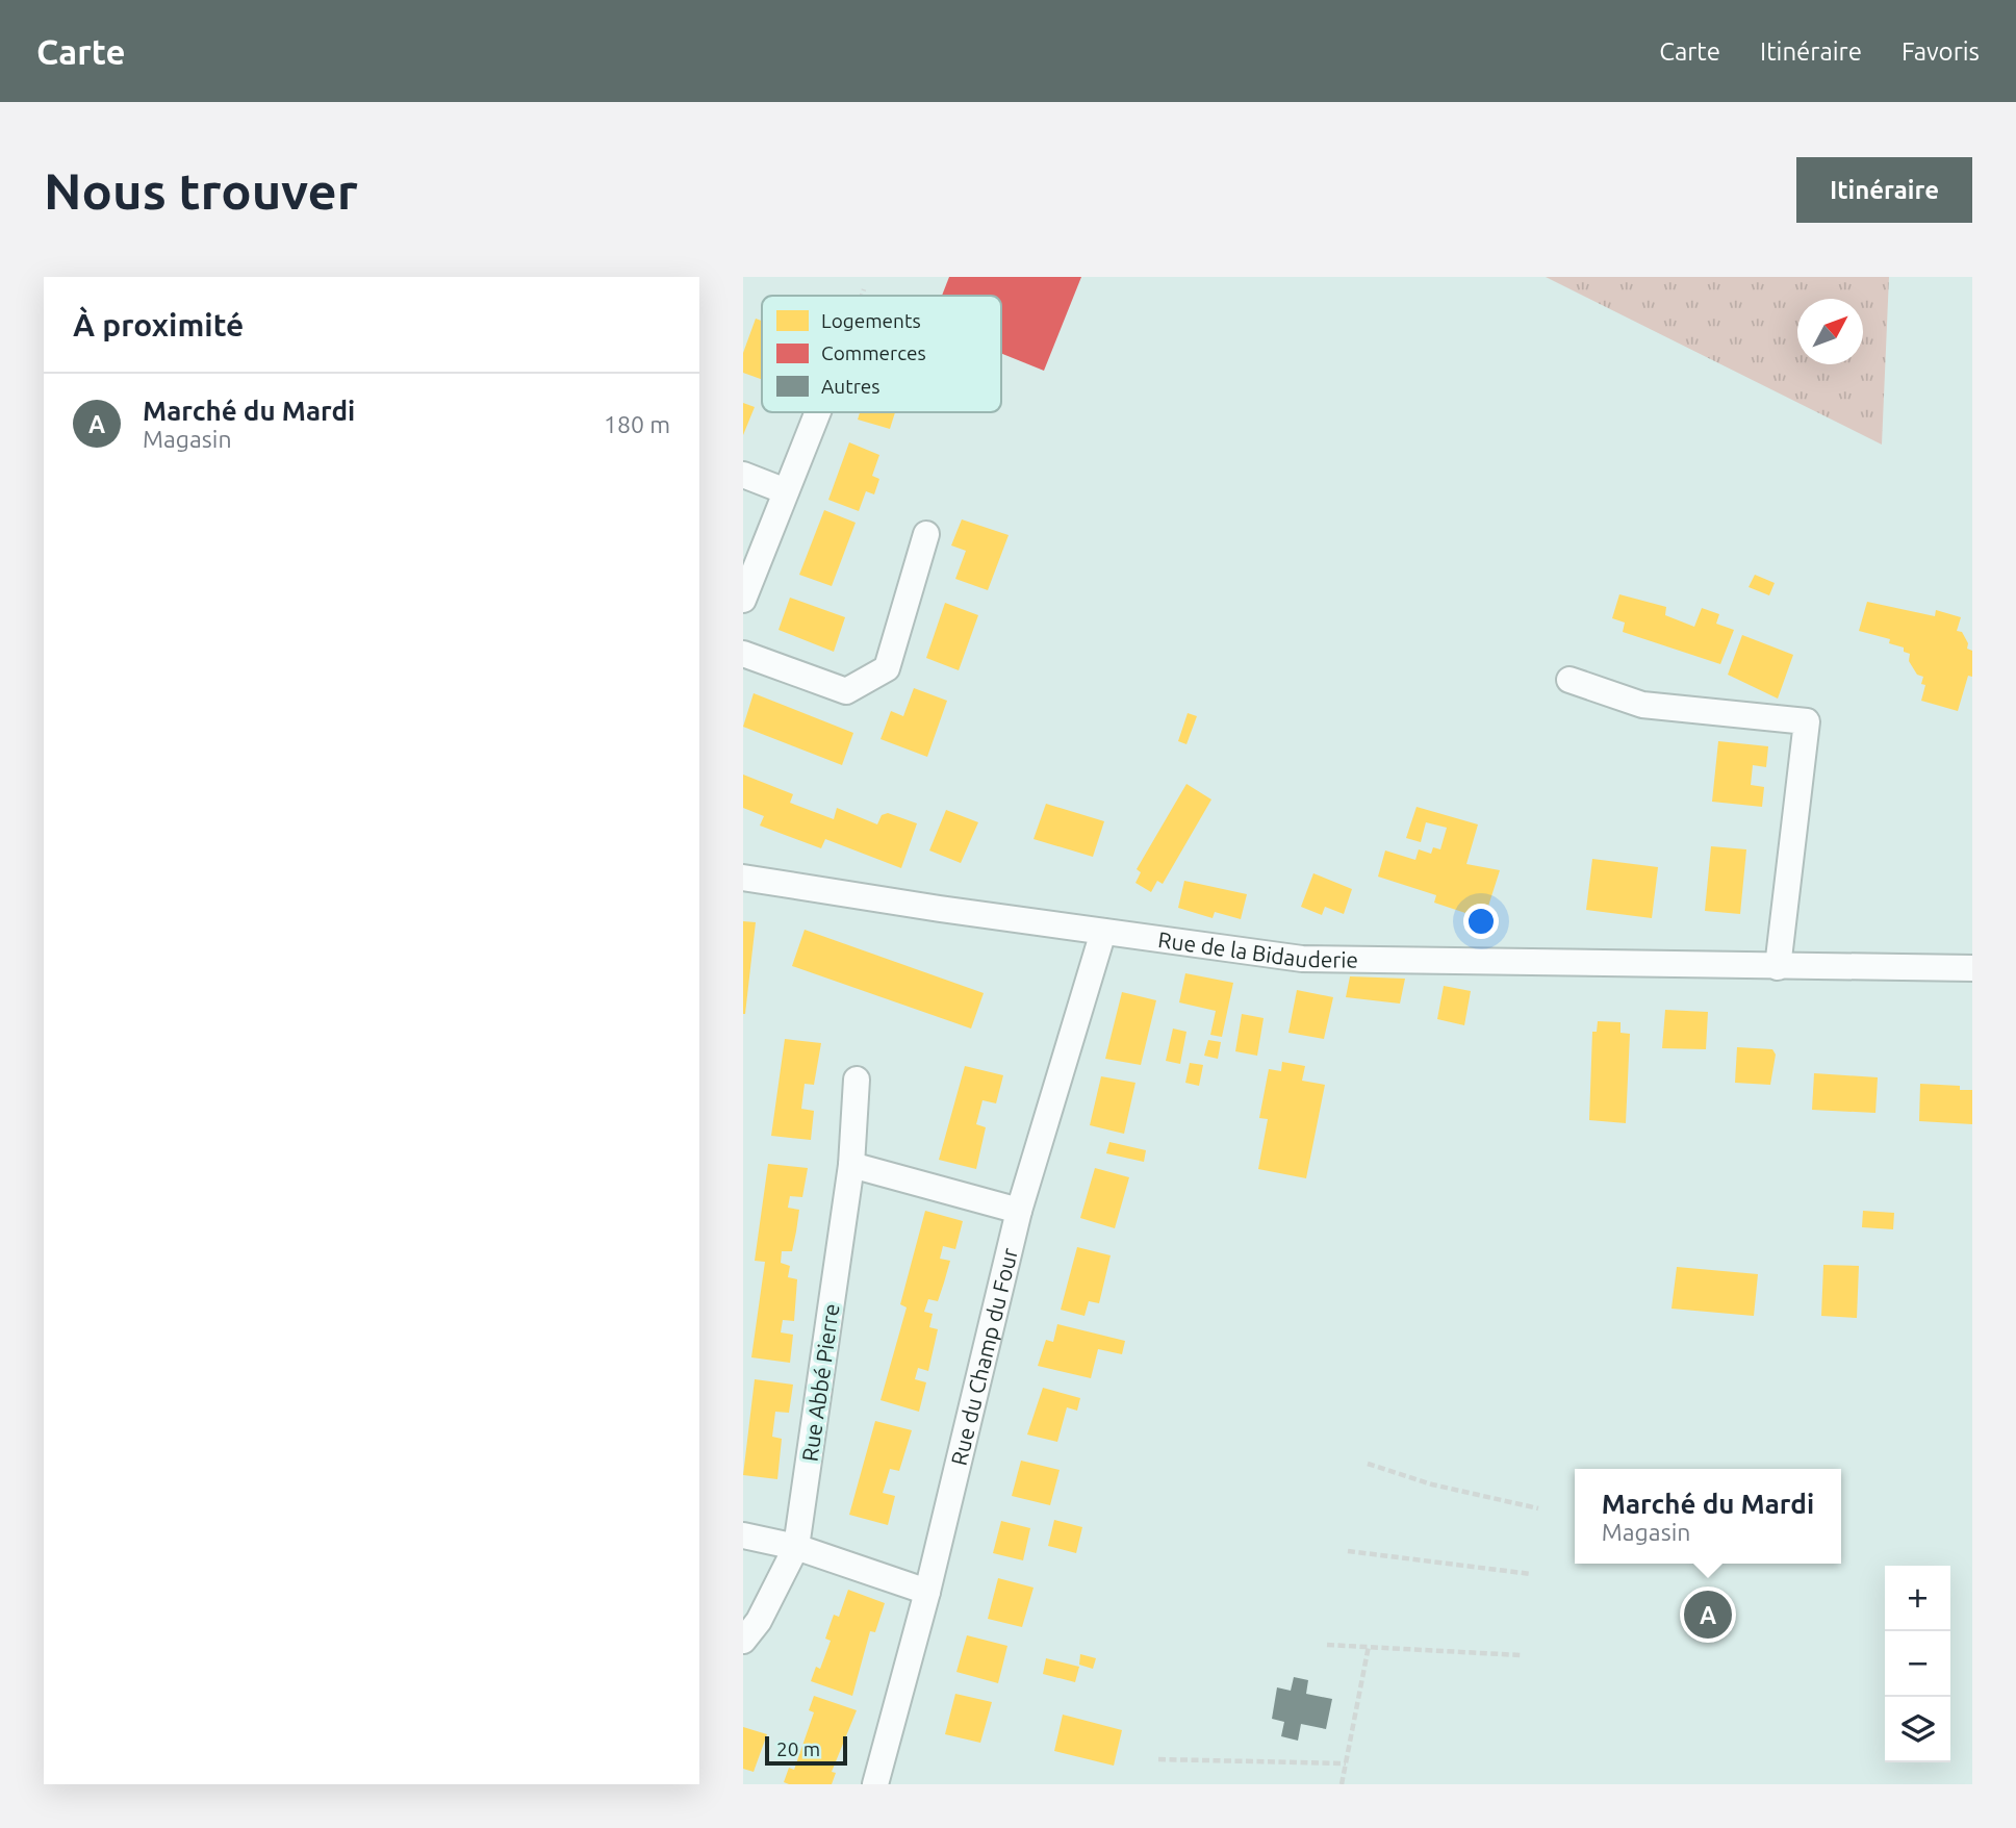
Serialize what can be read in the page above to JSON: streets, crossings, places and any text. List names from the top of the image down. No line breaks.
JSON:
{"streets":{"street":["Rue de la Bidauderie","Rue du Champ du Four","Rue Abbé Pierre"]},"crossings":[["Rue de la Bidauderie","Rue du Champ du Four"]],"legend":["Logements","Commerces","Autres"],"scale_bar":"20 m","north":"top right","page":{"header":"Carte","nav":["Carte","Itinéraire","Favoris"],"buttons":"Itinéraire","title":"Nous trouver","heading":"À proximité","list":[{"mark":"A","name":"Marché du Mardi","note":"Magasin","value":"180 m"}],"popup":["Marché du Mardi","Magasin"],"map_buttons":["+","−"],"pins":"A","scale":"20 m"}}
